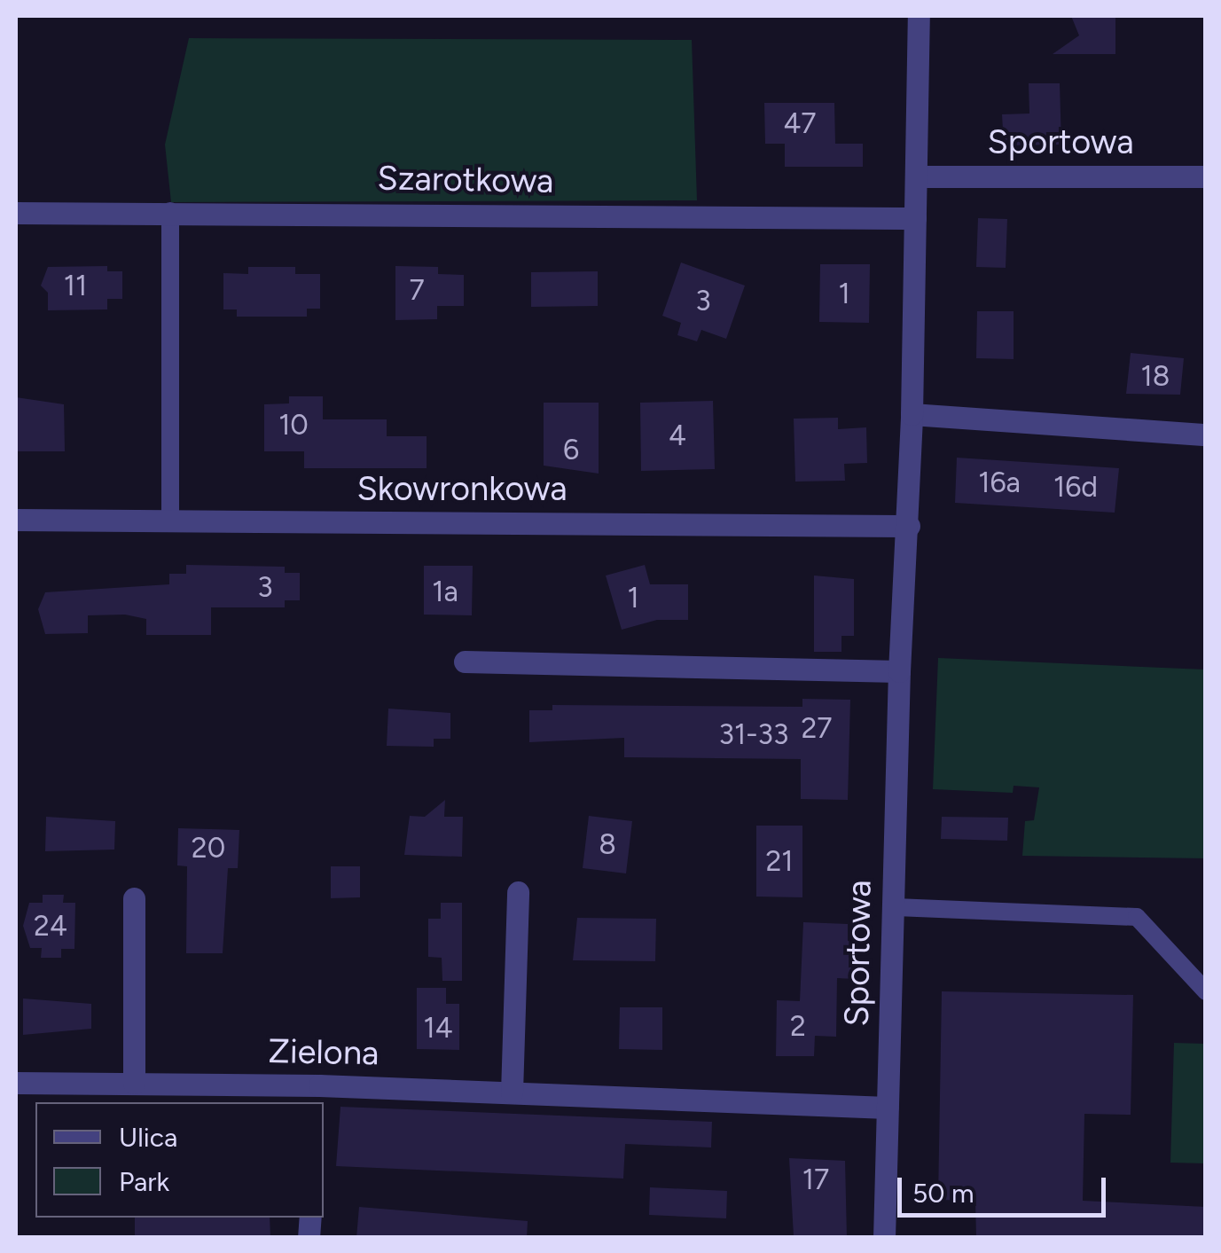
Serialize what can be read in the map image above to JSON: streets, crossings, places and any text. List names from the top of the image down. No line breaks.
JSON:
{"streets":{"street":["Sportowa","Szarotkowa","Skowronkowa","Zielona"]},"crossings":[["Sportowa","Szarotkowa"],["Sportowa","Skowronkowa"],["Sportowa","Zielona"]],"house_numbers":["47","11","7","1","3","18","10","4","6","16a","16d","3","1a","1","27","31-33","8","20","21","24","2","14","17"],"legend":["Ulica","Park"],"scale_bar":"50 m"}
